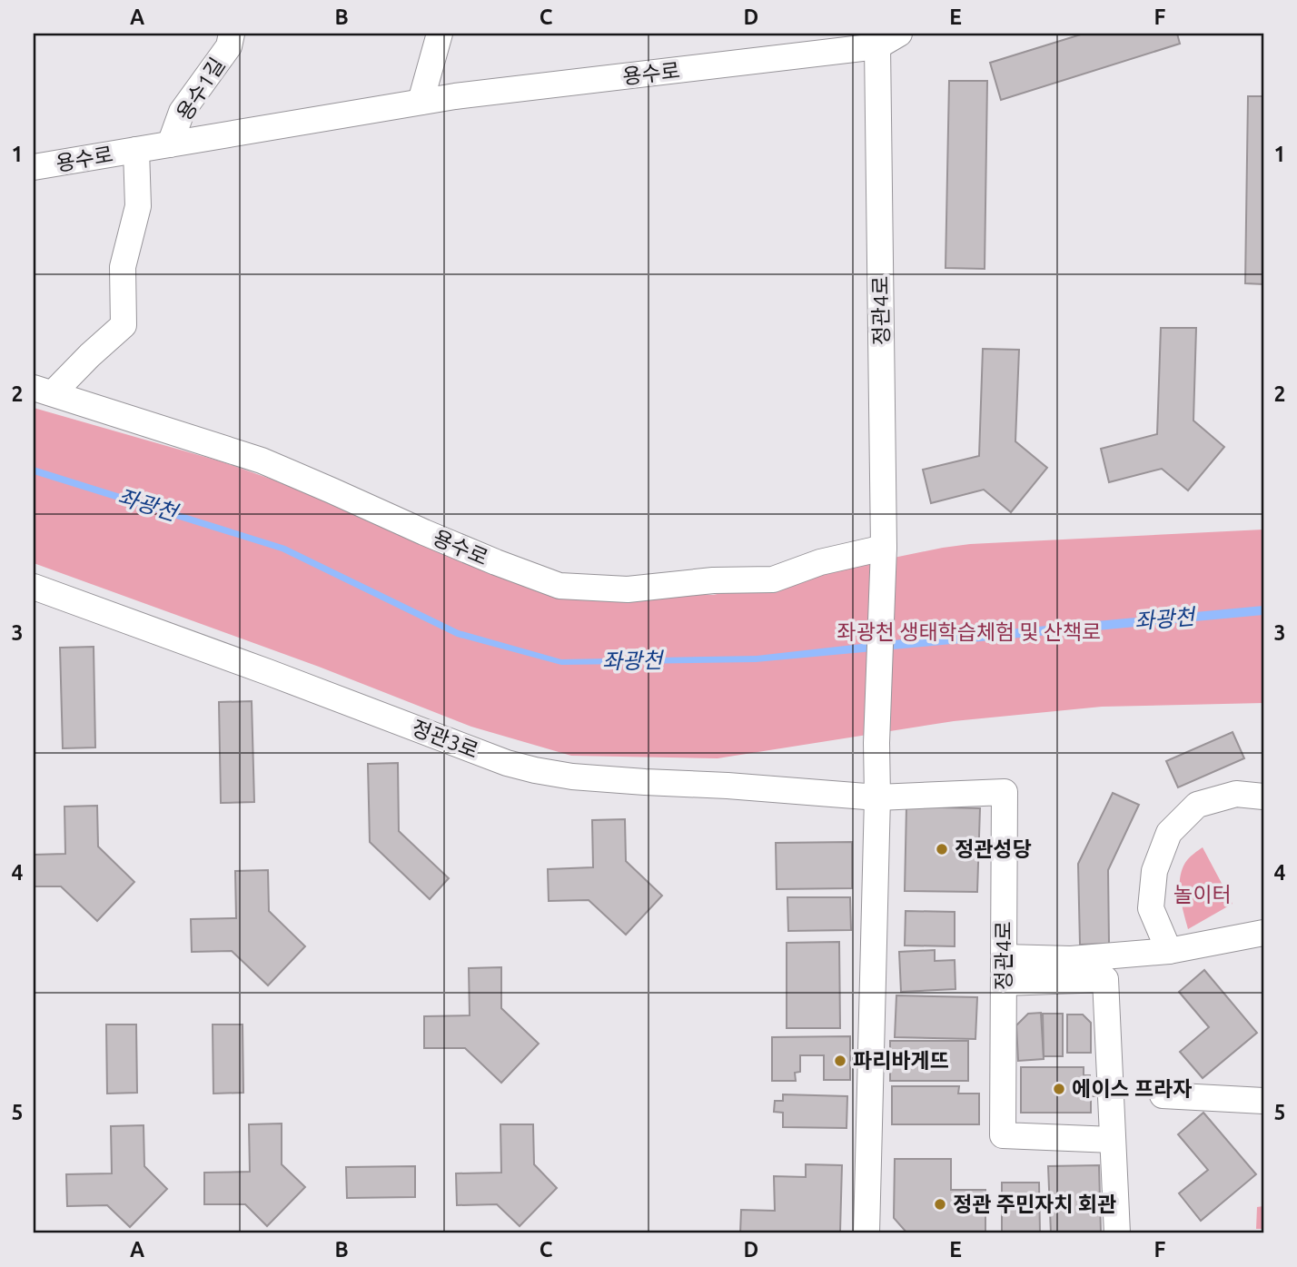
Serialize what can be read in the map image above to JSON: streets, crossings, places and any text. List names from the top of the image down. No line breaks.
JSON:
{"streets":{"street":["용수로","용수1길","정관4로","정관3로"]},"crossings":[["용수로","용수1길"],["용수로","정관4로"],["정관4로","정관3로"]],"water":["좌광천"],"parks":["좌광천 생태학습체험 및 산책로","놀이터"],"places":["정관성당","파리바게뜨","에이스 프라자","정관 주민자치 회관"],"grid":{"columns":["A","B","C","D","E","F"],"rows":["1","2","3","4","5"]}}
